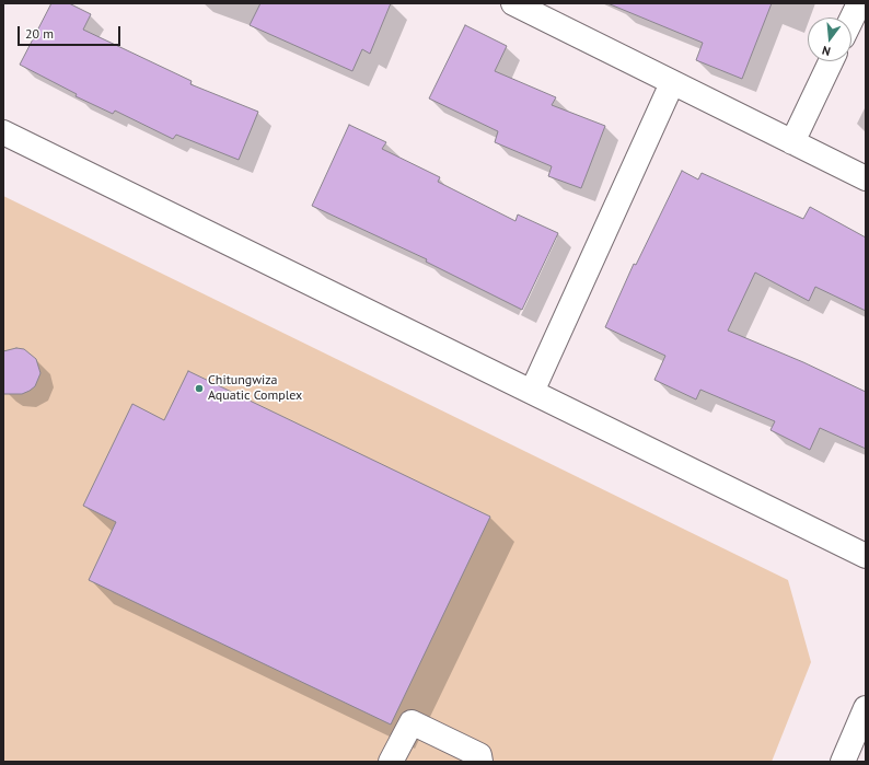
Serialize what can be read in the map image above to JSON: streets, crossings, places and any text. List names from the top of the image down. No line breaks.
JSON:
{"places":["Chitungwiza Aquatic Complex"],"scale_bar":"20 m","north":"bottom"}
